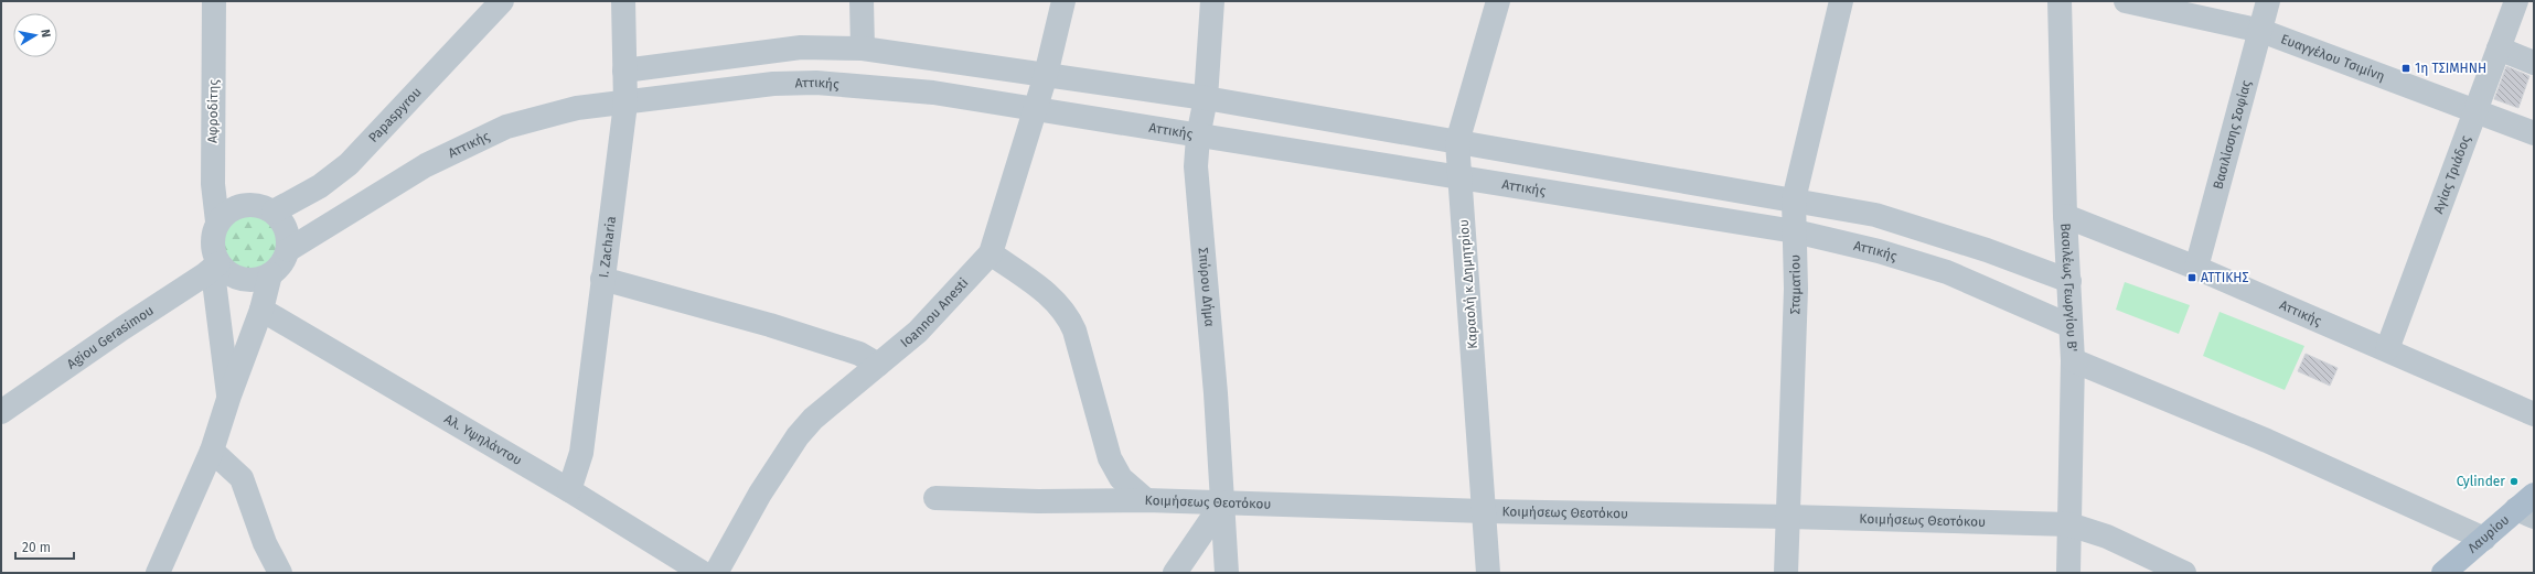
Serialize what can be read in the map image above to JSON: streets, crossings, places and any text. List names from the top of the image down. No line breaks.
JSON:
{"streets":{"main road":["Λαυρίου"],"street":["Ευαγγέλου Τσιμίνη","Αττικής","Αφροδίτης","Papaspyrou","Βασιλίσσης Σοφίας","Αγίας Τριάδος","I. Zacharia","Καραολή κ Δημητρίου","Σταματίου","Σπύρου Δήμα","Βασιλέως Γεωργίου Β'","Ioannou Anesti","Agiou Gerasimou","Αλ. Υψηλάντου","Κοιμήσεως Θεοτόκου"]},"crossings":[["Ευαγγέλου Τσιμίνη","Βασιλίσσης Σοφίας"],["Ευαγγέλου Τσιμίνη","Αγίας Τριάδος"],["Αττικής","Αφροδίτης"],["Αττικής","Papaspyrou"],["Αττικής","Βασιλίσσης Σοφίας"],["Αττικής","Αγίας Τριάδος"],["Αττικής","I. Zacharia"],["Αττικής","Καραολή κ Δημητρίου"],["Αττικής","Σταματίου"],["Αττικής","Σπύρου Δήμα"],["Αττικής","Βασιλέως Γεωργίου Β'"],["Αττικής","Ioannou Anesti"],["Αττικής","Agiou Gerasimou"],["Αφροδίτης","Papaspyrou"],["Αφροδίτης","Agiou Gerasimou"],["Papaspyrou","Agiou Gerasimou"],["I. Zacharia","Αλ. Υψηλάντου"],["Καραολή κ Δημητρίου","Κοιμήσεως Θεοτόκου"],["Σταματίου","Κοιμήσεως Θεοτόκου"],["Σπύρου Δήμα","Κοιμήσεως Θεοτόκου"],["Βασιλέως Γεωργίου Β'","Κοιμήσεως Θεοτόκου"]],"places":{"transit":["1η ΤΣΙΜΗΝΗ","ΑΤΤΙΚΗΣ"],"other":["Cylinder"]},"scale_bar":"20 m","north":"right"}
